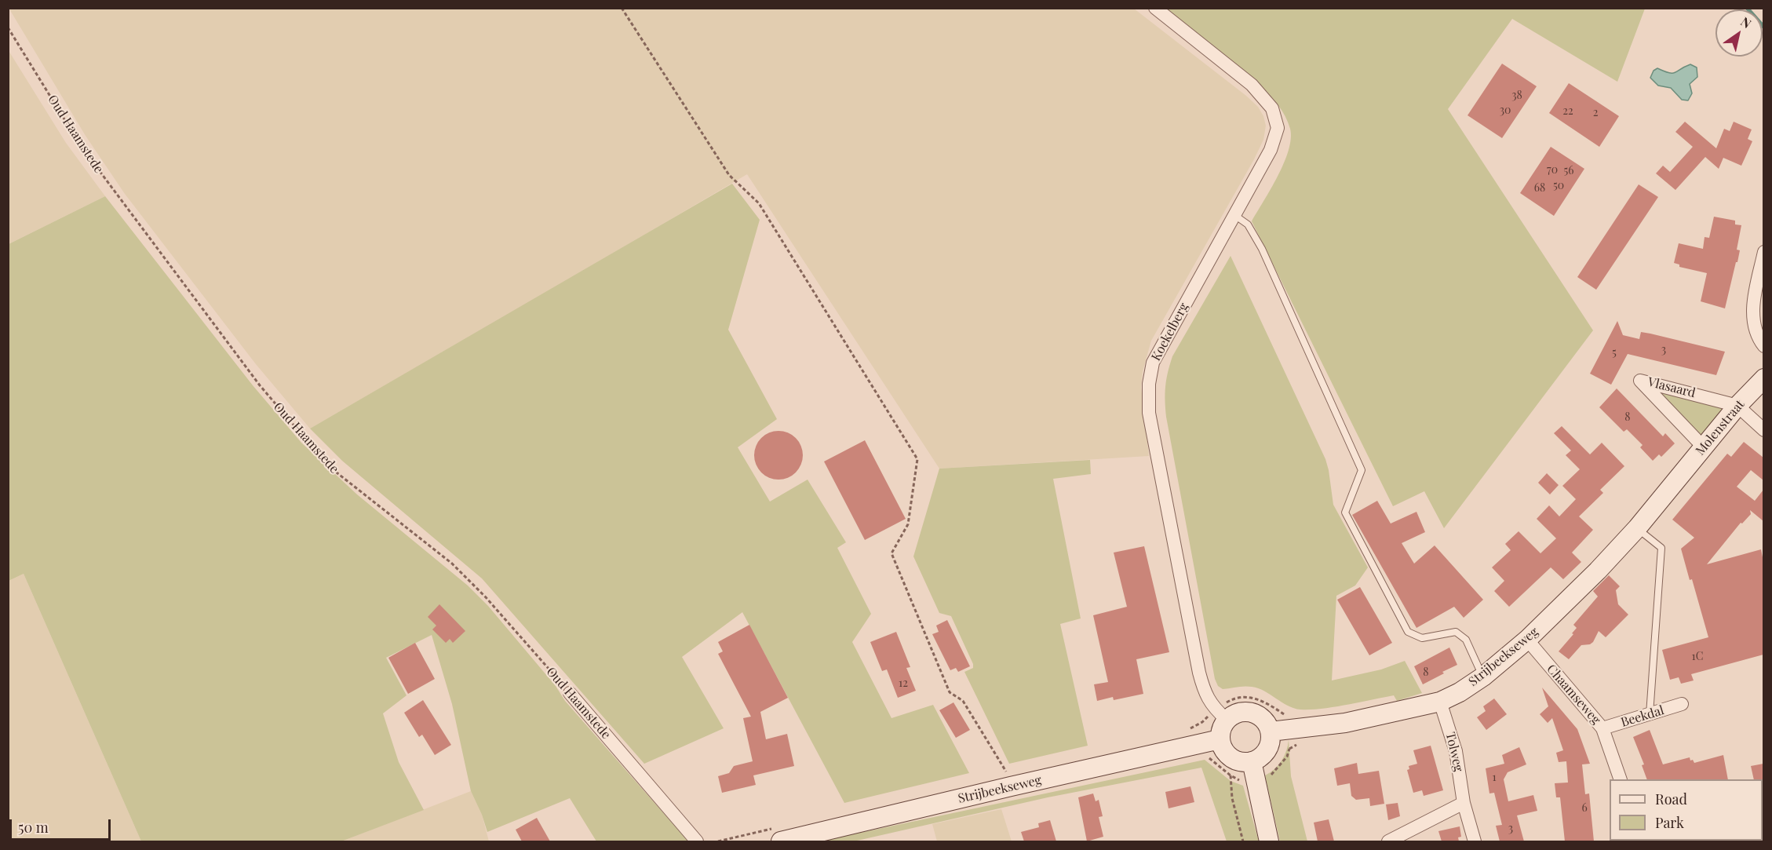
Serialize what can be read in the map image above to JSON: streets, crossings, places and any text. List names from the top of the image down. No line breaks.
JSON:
{"streets":{"main road":["Molenstraat","Strijbeekseweg"],"street":["Oud Haamstede","Koekelberg","Vlasaard","Chaamseweg","Beekdal","Tolweg"]},"crossings":[["Koekelberg","Strijbeekseweg"],["Vlasaard","Molenstraat"],["Molenstraat","Strijbeekseweg"],["Strijbeekseweg","Chaamseweg"],["Strijbeekseweg","Tolweg"],["Chaamseweg","Beekdal"]],"house_numbers":["38","30","22","2","70","56","50","68","3","5","8","1C","8","12","1","6","3"],"legend":["Road","Park"],"scale_bar":"50 m","north":"top right"}
